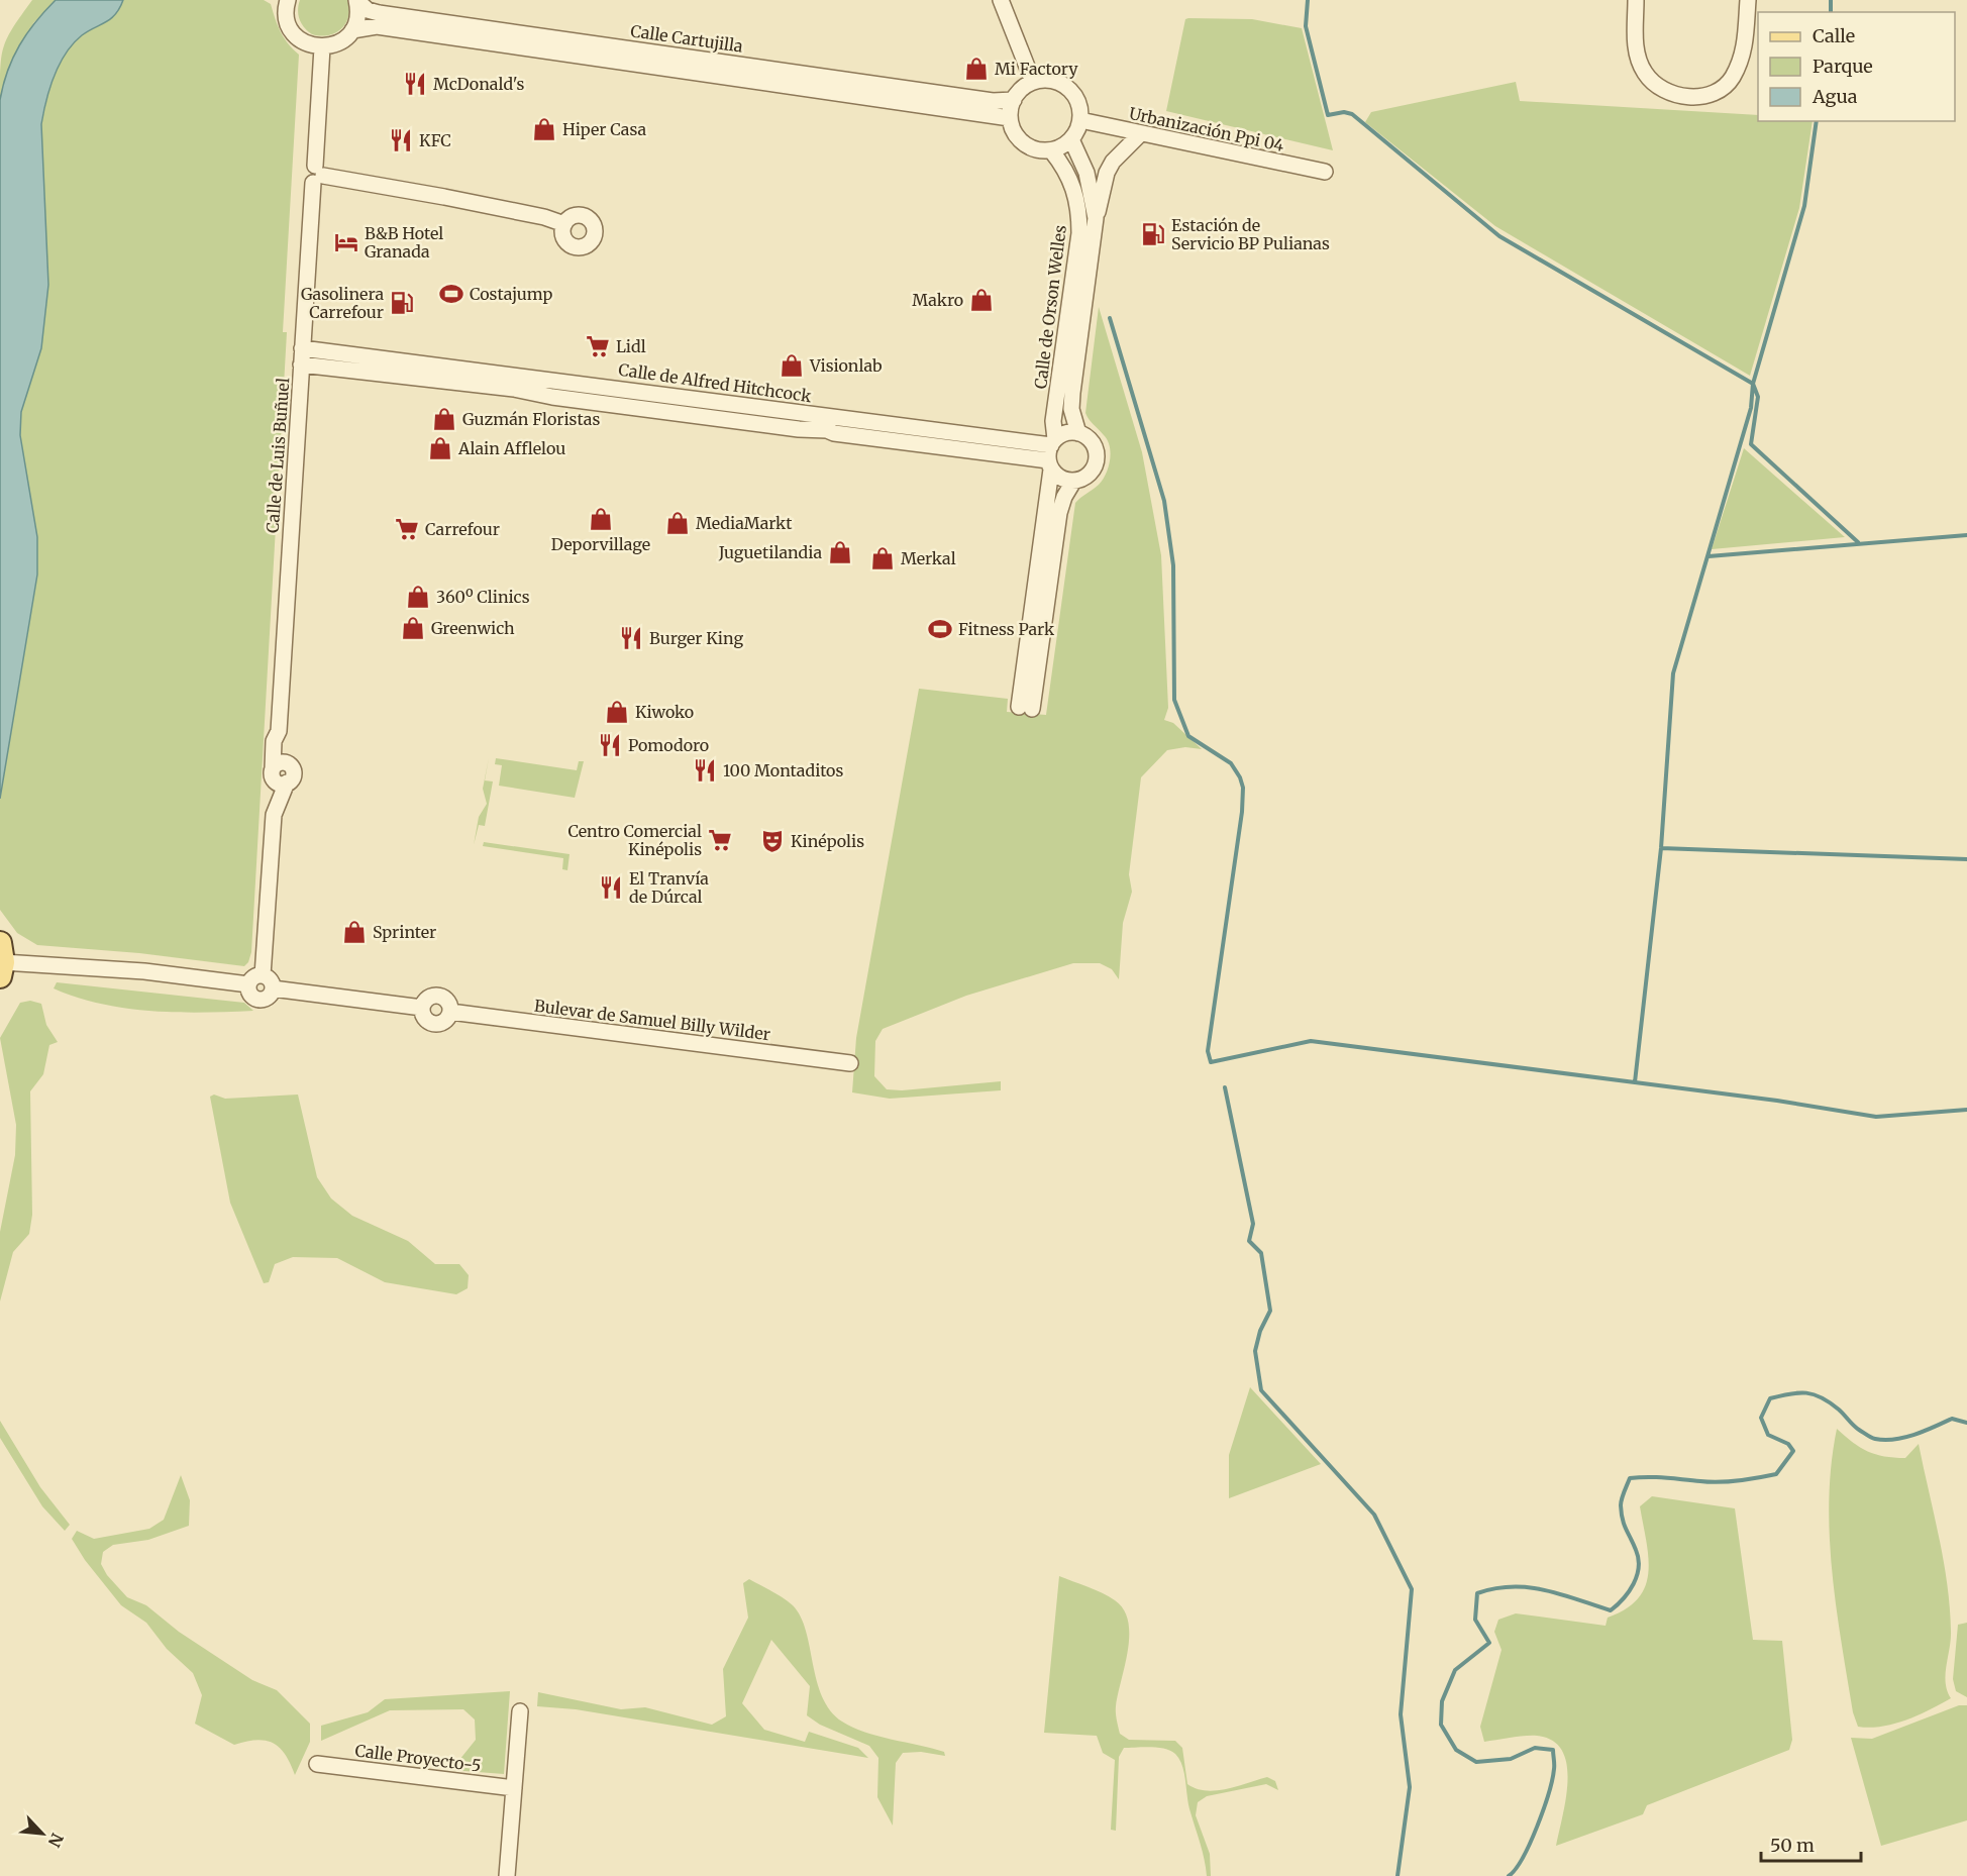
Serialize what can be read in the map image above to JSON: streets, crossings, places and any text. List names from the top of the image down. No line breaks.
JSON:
{"streets":{"street":["Calle Cartujilla","Urbanización Ppi 04","Calle de Orson Welles","Calle de Alfred Hitchcock","Calle de Luis Buñuel","Bulevar de Samuel Billy Wilder","Calle Proyecto-5"]},"crossings":[["Calle Cartujilla","Urbanización Ppi 04"],["Calle Cartujilla","Calle de Orson Welles"],["Urbanización Ppi 04","Calle de Orson Welles"],["Calle de Orson Welles","Calle de Alfred Hitchcock"],["Calle de Alfred Hitchcock","Calle de Luis Buñuel"],["Calle de Luis Buñuel","Bulevar de Samuel Billy Wilder"]],"places":{"shop":["Mi Factory","Hiper Casa","Makro","Visionlab","Guzmán Floristas","Alain Afflelou","Deporvillage","MediaMarkt","Juguetilandia","Merkal","360º Clinics","Greenwich","Kiwoko","Sprinter"],"restaurant":["McDonald's","KFC","Burger King","Pomodoro","100 Montaditos","El Tranvía de Dúrcal"],"fuel station":["Estación de Servicio BP Pulianas","Gasolinera Carrefour"],"hotel":["B&B Hotel Granada"],"sports":["Costajump","Fitness Park"],"supermarket":["Lidl","Carrefour","Centro Comercial Kinépolis"],"theatre":["Kinépolis"]},"legend":["Calle","Parque","Agua"],"scale_bar":"50 m","north":"bottom right"}
